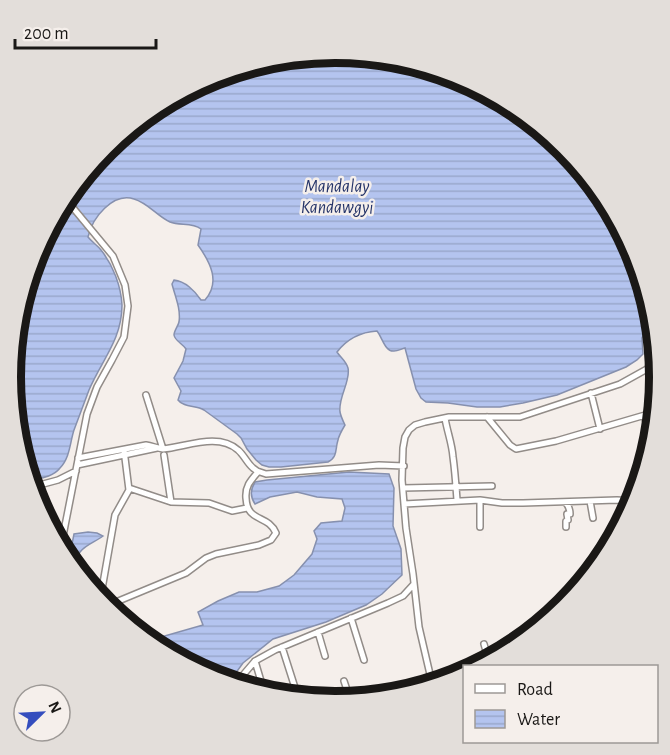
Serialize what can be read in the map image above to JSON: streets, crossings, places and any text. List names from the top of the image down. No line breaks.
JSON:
{"water":["Mandalay Kandawgyi"],"legend":["Road","Water"],"scale_bar":"200 m","north":"top right"}
